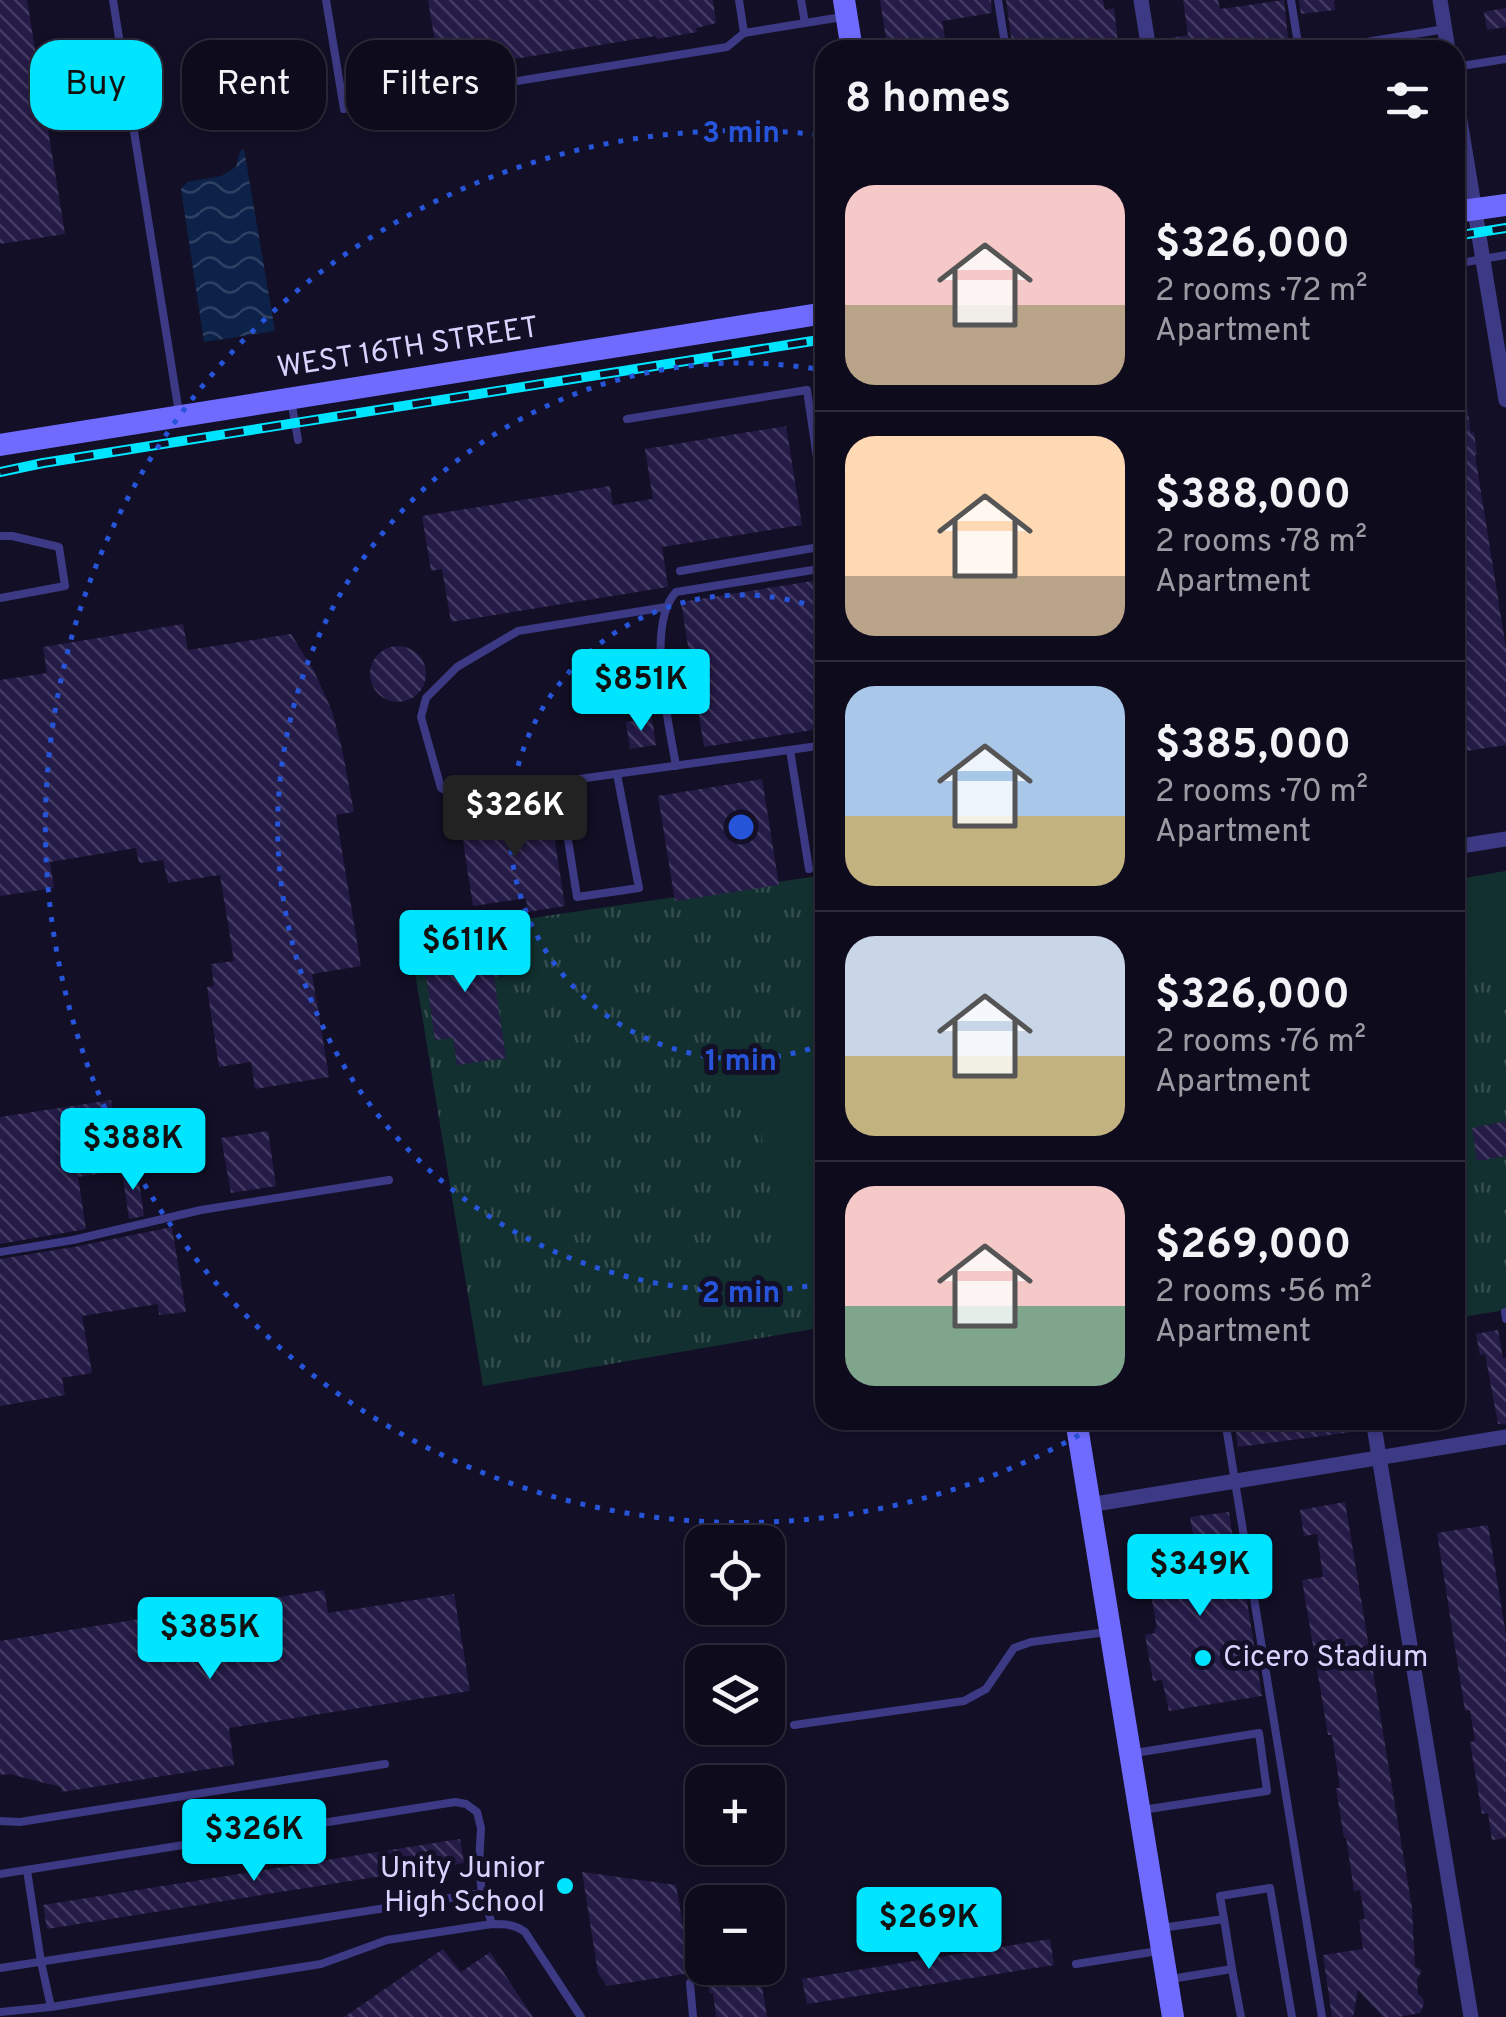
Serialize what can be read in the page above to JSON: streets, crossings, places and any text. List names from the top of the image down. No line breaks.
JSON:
{"streets":{"street":["WEST 16TH STREET"]},"places":["Cicero Stadium","Unity Junior High School"],"page":{"chip":["Buy","Rent","Filters"],"heading":"8 homes","list":[{"name":"$326,000","note":"2 rooms · 72 m² · Apartment"},{"name":"$388,000","note":"2 rooms · 78 m² · Apartment"},{"name":"$385,000","note":"2 rooms · 70 m² · Apartment"},{"name":"$326,000","note":"2 rooms · 76 m² · Apartment"},{"name":"$269,000","note":"2 rooms · 56 m² · Apartment"}],"price":["$851K","$326K","$611K","$388K","$349K","$385K","$326K","$269K"],"map_buttons":["+","−"]},"rings":["3 min","1 min","2 min"]}
